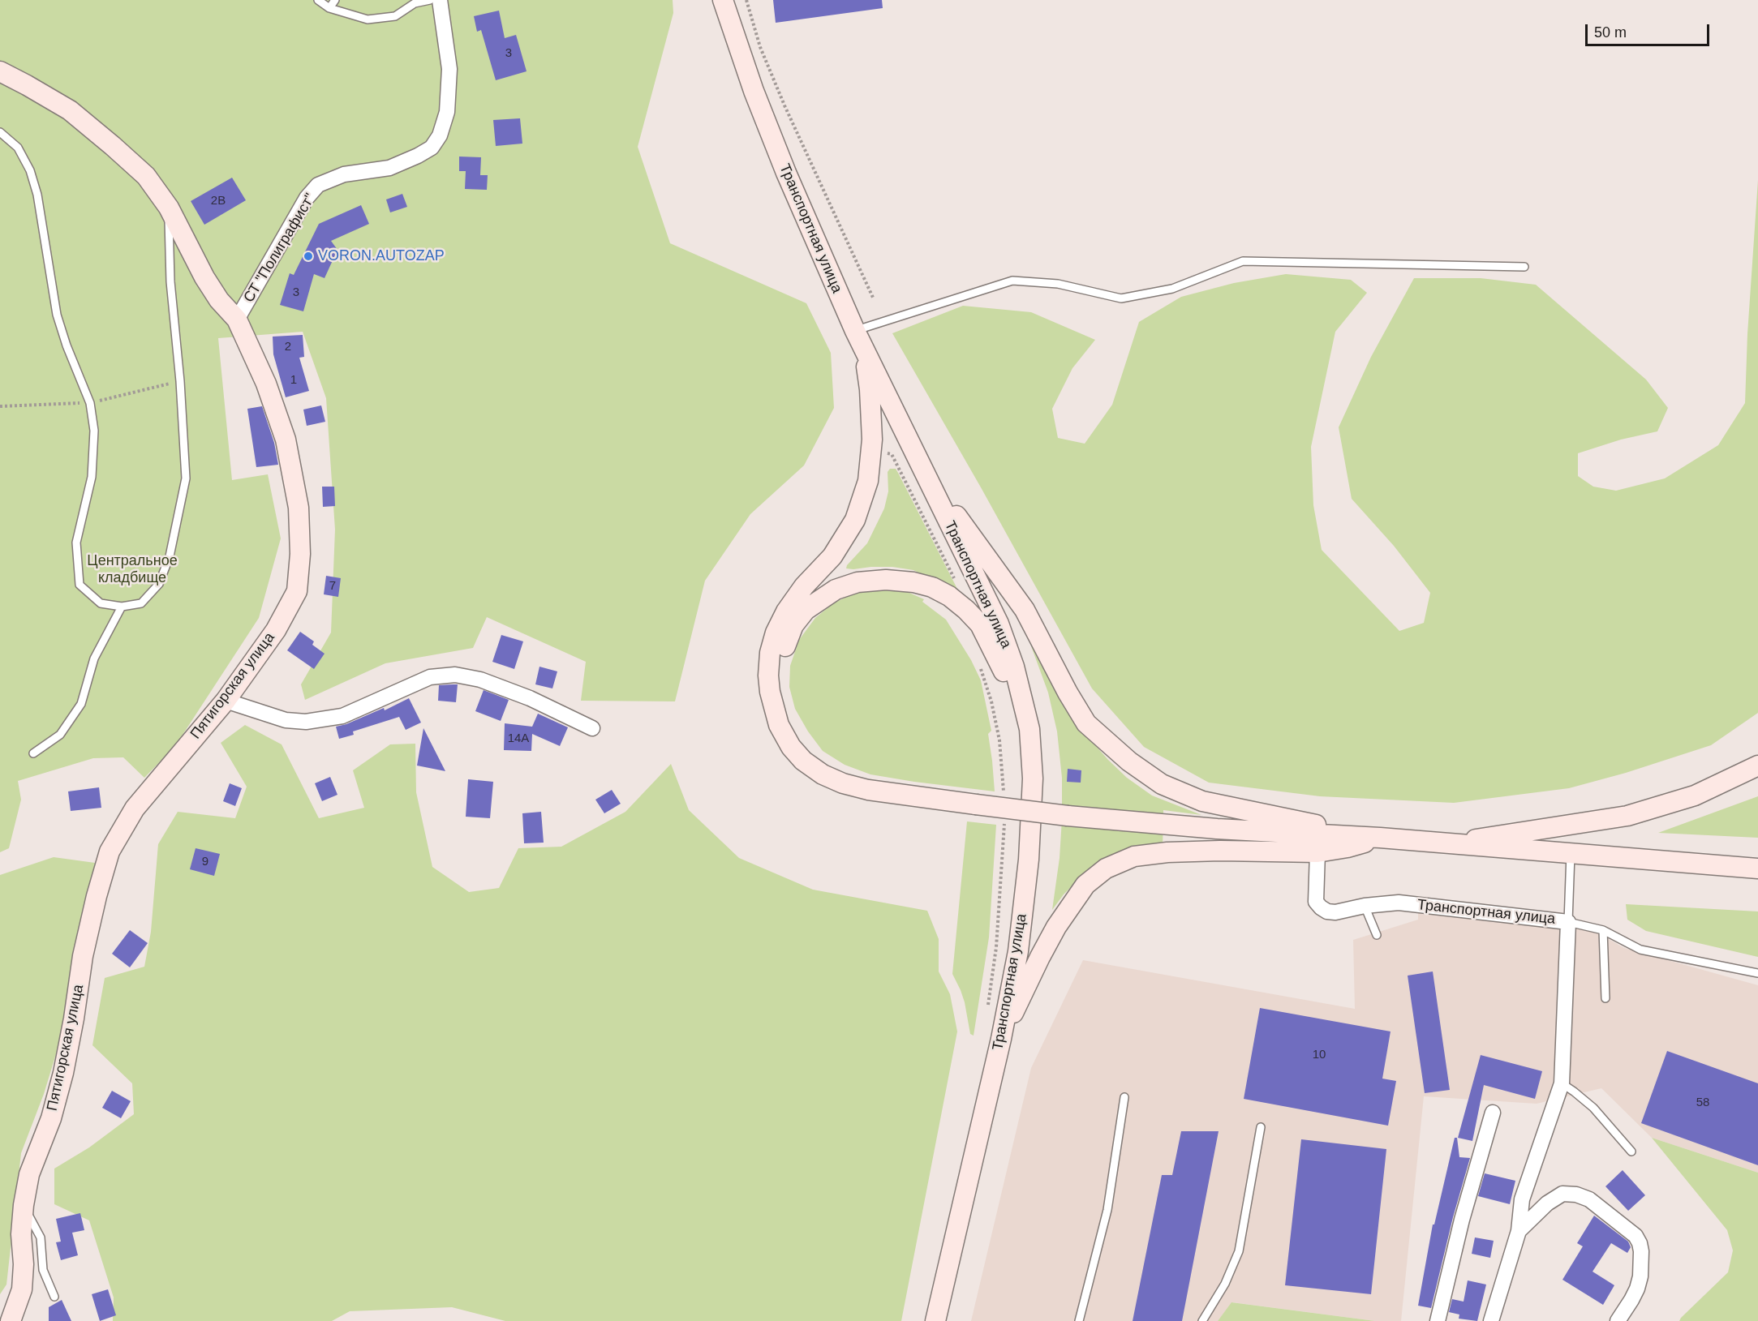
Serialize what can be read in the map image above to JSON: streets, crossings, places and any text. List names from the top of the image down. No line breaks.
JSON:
{"streets":{"main road":["Транспортная улица","Пятигорская улица"],"street":["СТ \"Полиграфист\""]},"crossings":[["СТ \"Полиграфист\"","Пятигорская улица"]],"parks":["Центральное кладбище"],"places":["VORON.AUTOZAP"],"house_numbers":["3","2В","3","2","1","7","14А","9","10","58"],"scale_bar":"50 m"}
